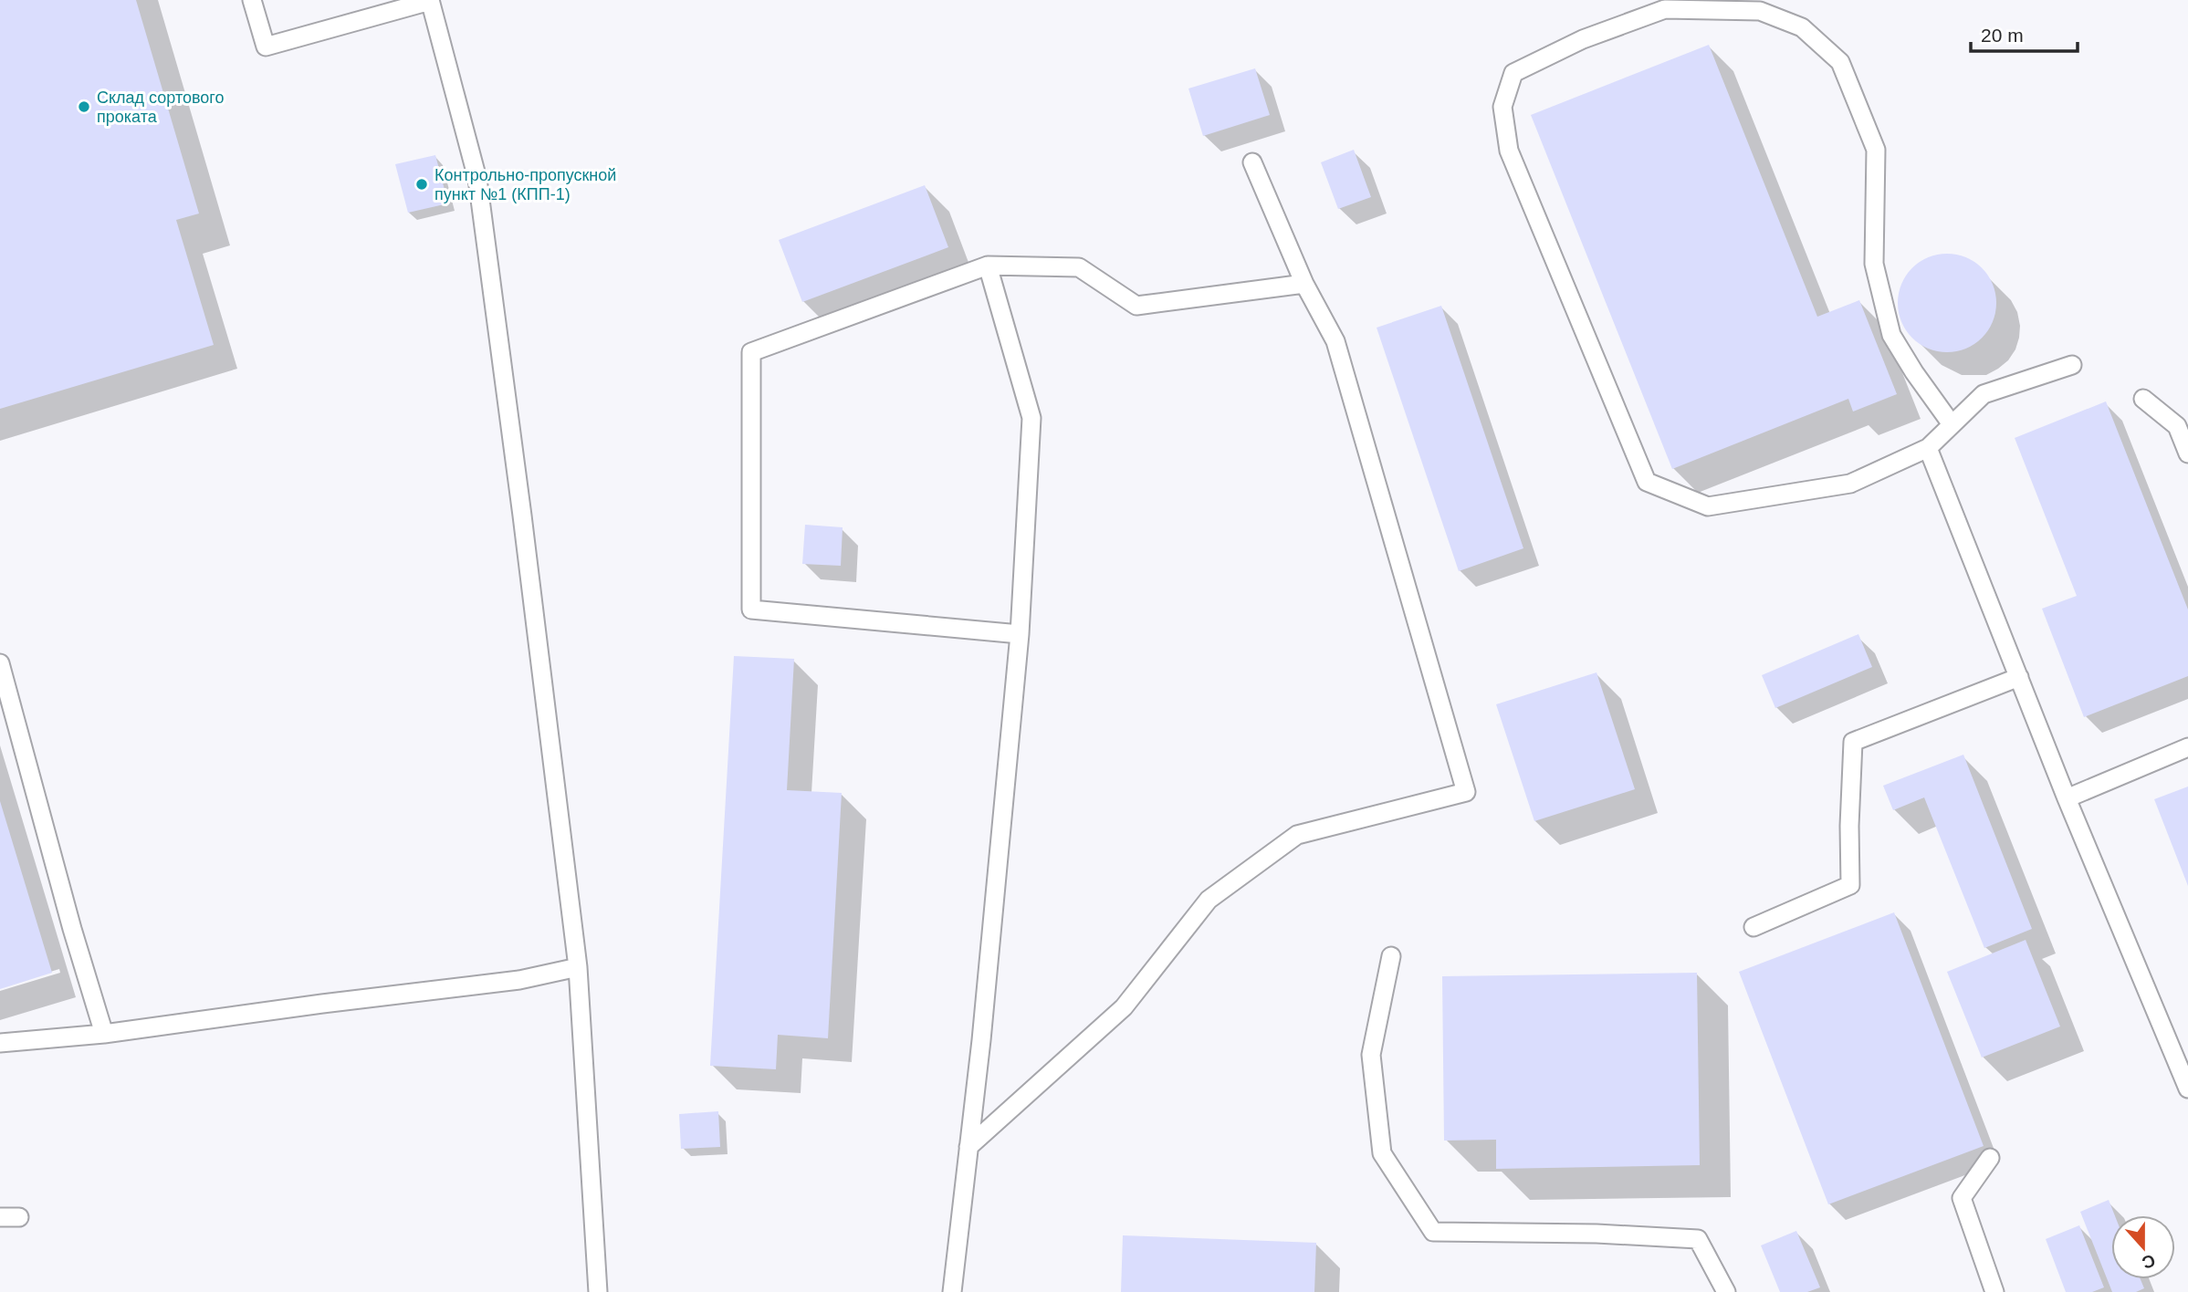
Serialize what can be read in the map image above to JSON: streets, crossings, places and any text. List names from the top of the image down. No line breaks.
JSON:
{"places":["Склад сортового проката","Контрольно-пропускной пункт №1 (КПП-1)"],"scale_bar":"20 m","north":"bottom"}
